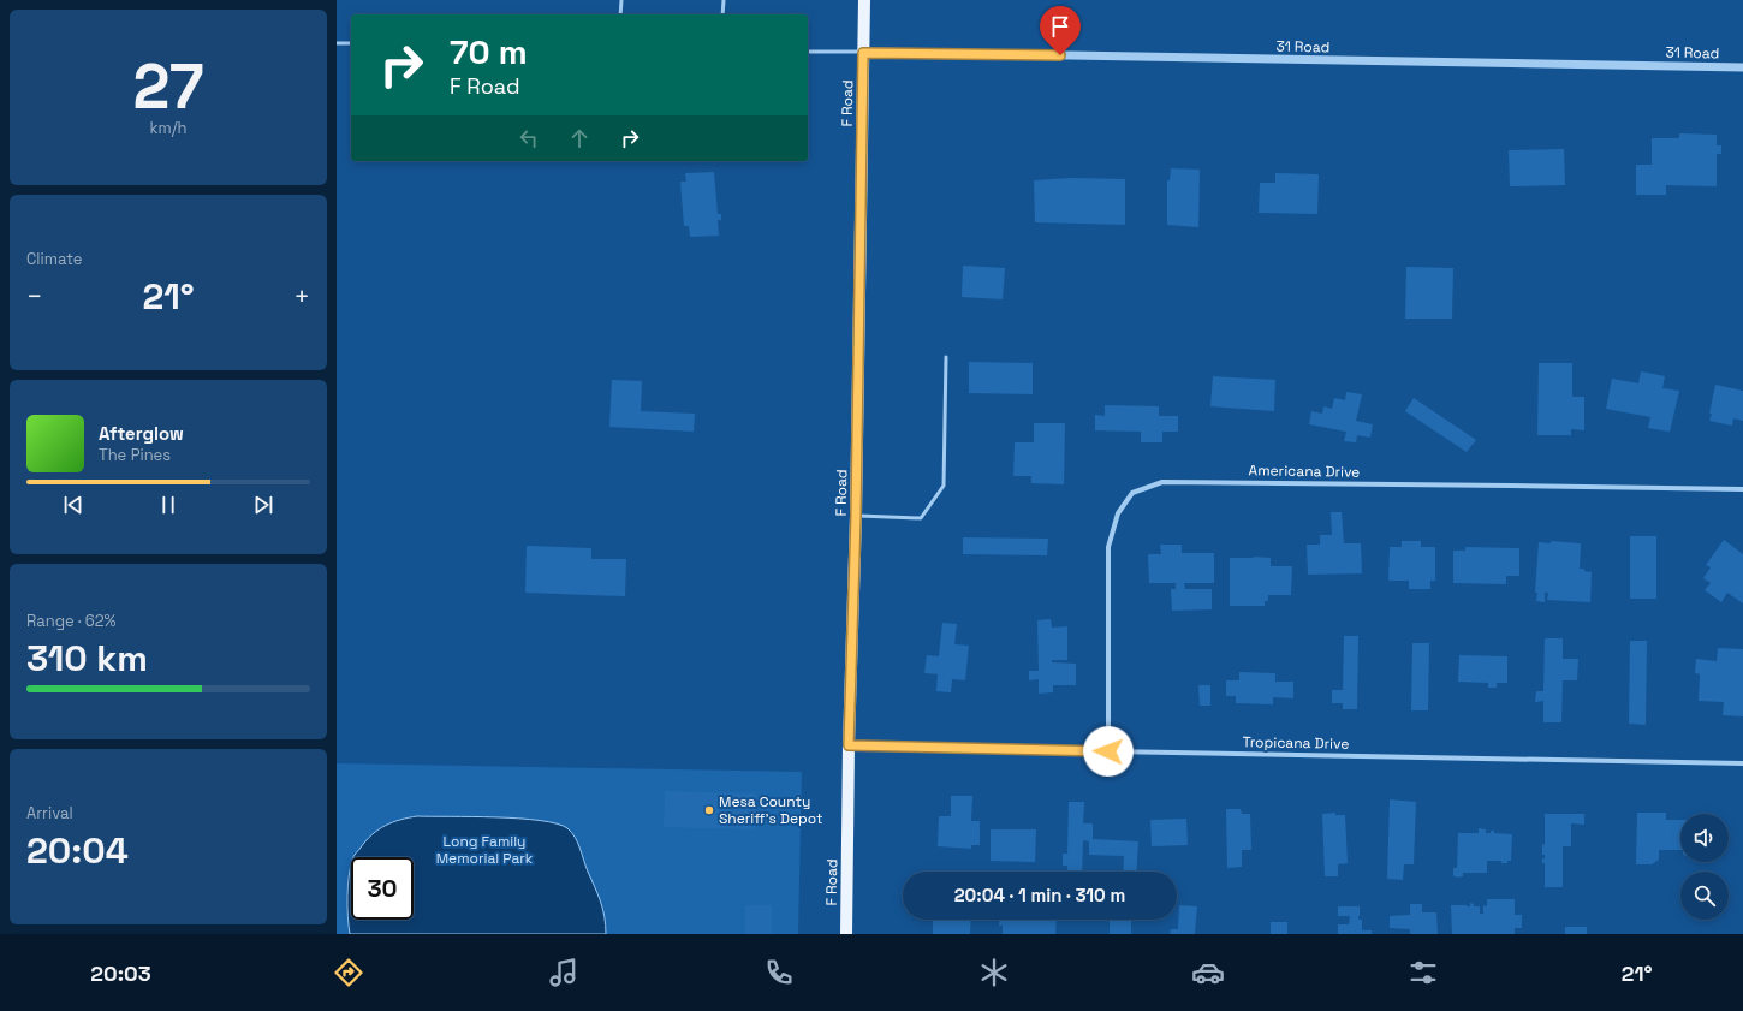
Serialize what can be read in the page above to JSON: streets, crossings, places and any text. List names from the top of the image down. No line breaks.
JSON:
{"streets":{"main road":["F Road"],"street":["31 Road","Americana Drive","Tropicana Drive"]},"crossings":[["31 Road","F Road"],["F Road","Tropicana Drive"],["Americana Drive","Tropicana Drive"]],"parks":["Long Family Memorial Park"],"places":["Mesa County Sheriff's Depot"],"page":{"tile":[["27","km/h"],"Climate",["Range · 62%","310 km"],["Arrival","20:04"]],"turn":["70 m","F Road"],"heat":["−","21°","+"],"song":["Afterglow","The Pines"],"limit":"30","trip":"20:04 · 1 min · 310 m","tabs":["20:03","21°"]}}
